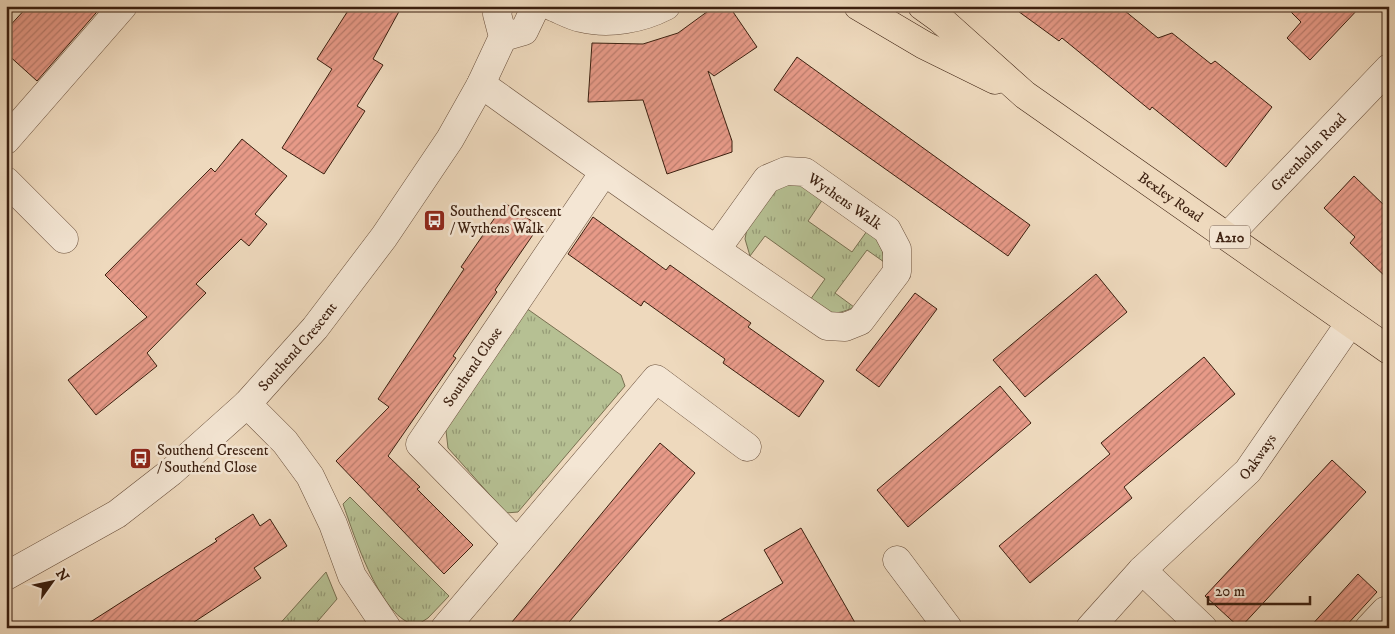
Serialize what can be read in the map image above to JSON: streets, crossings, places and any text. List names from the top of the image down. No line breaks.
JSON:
{"streets":{"main road":["Bexley Road","A210"],"street":["Greenholm Road","Wythens Walk","Southend Crescent","Southend Close","Oakways"]},"crossings":[["Greenholm Road","Bexley Road"],["Bexley Road","Oakways"],["Wythens Walk","Southend Crescent"],["Wythens Walk","Southend Close"]],"places":{"bus stop":["Southend Crescent / Wythens Walk","Southend Crescent / Southend Close"]},"scale_bar":"20 m","north":"top right"}
